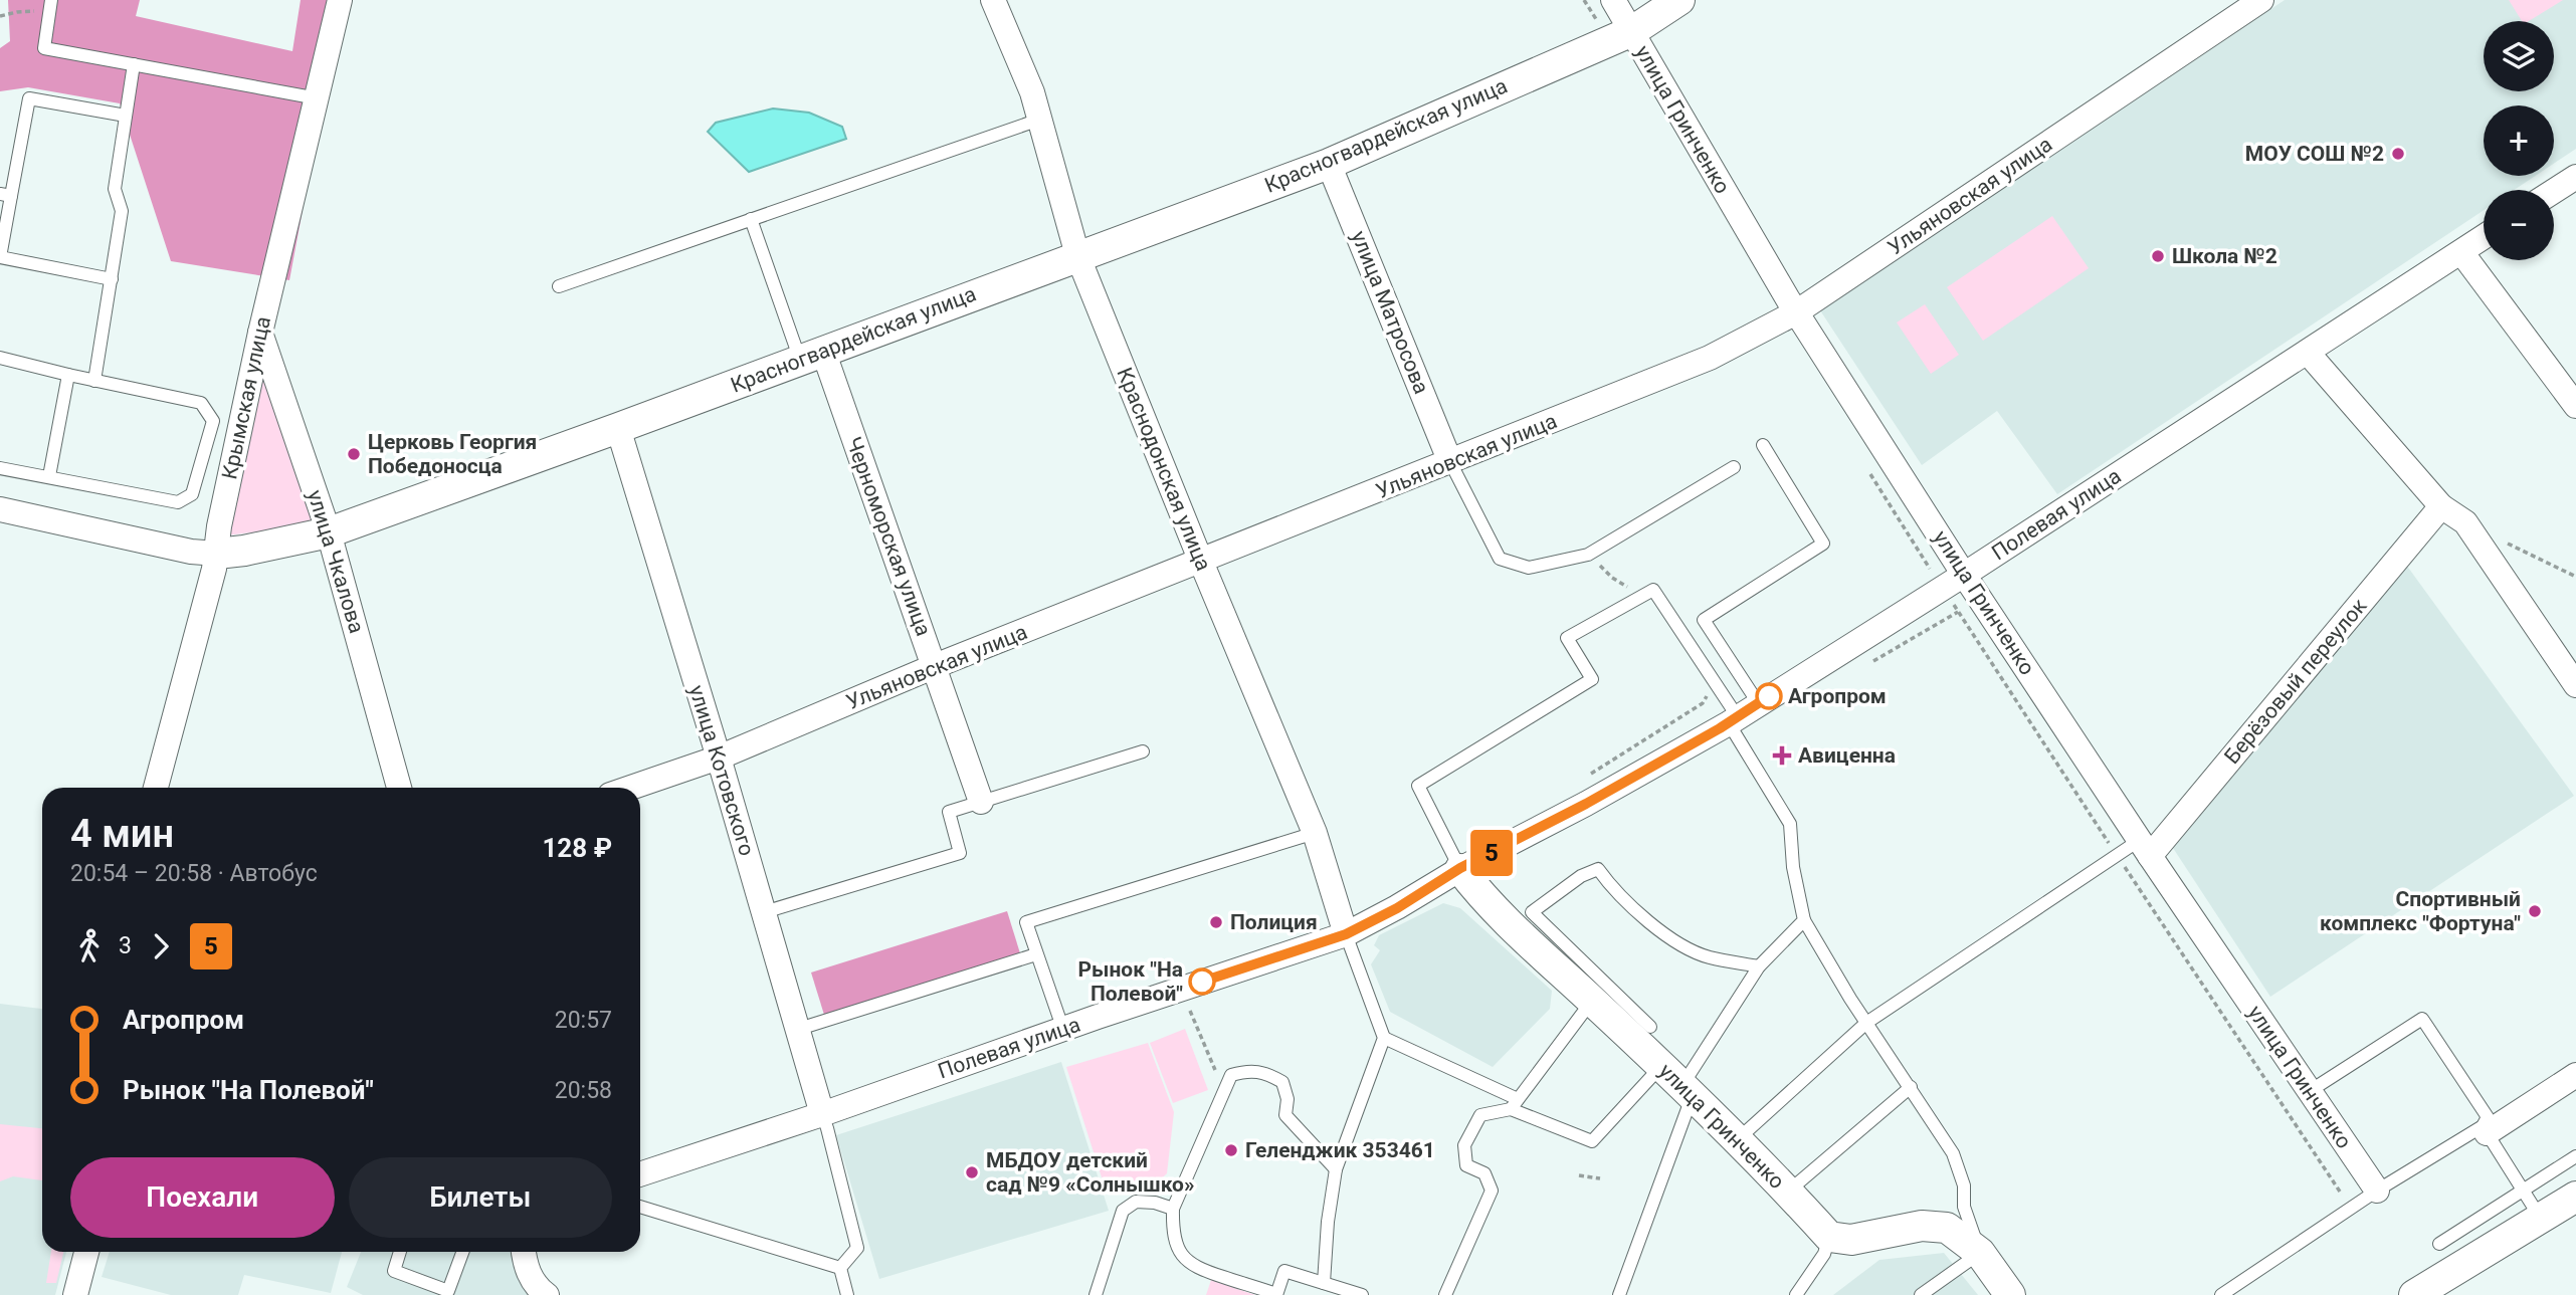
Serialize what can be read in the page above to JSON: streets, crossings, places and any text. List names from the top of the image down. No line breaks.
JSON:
{"streets":{"street":["улица Гринченко","Красногвардейская улица","Ульяновская улица","улица Матросова","Крымская улица","Краснодонская улица","Полевая улица","Черноморская улица","улица Чкалова","Берёзовый переулок","улица Котовского"]},"crossings":[["улица Гринченко","Красногвардейская улица"],["улица Гринченко","Ульяновская улица"],["улица Гринченко","Полевая улица"],["улица Гринченко","Берёзовый переулок"],["Красногвардейская улица","улица Матросова"],["Красногвардейская улица","Крымская улица"],["Красногвардейская улица","Краснодонская улица"],["Красногвардейская улица","Черноморская улица"],["Красногвардейская улица","улица Чкалова"],["Красногвардейская улица","улица Котовского"],["Ульяновская улица","улица Матросова"],["Ульяновская улица","Краснодонская улица"],["Ульяновская улица","Черноморская улица"],["Ульяновская улица","улица Котовского"],["Крымская улица","улица Чкалова"],["Краснодонская улица","Полевая улица"],["Полевая улица","улица Котовского"]],"places":{"other":["МОУ СОШ №2","Школа №2","Церковь Георгия Победоносца","Агропром","Спортивный комплекс \"Фортуна\"","Полиция","Рынок \"На Полевой\"","Геленджик 353461","МБДОУ детский сад №9 «Солнышко»"],"health":["Авиценна"]},"lines":["bus line 5"],"page":{"on_map":"5","map_buttons":["+","−"],"heading":["4 мин","20:54 – 20:58 · Автобус","128 ₽"],"legs":["3","5"],"list":[{"name":"Агропром","value":"20:57"},{"name":"Рынок \"На Полевой\"","value":"20:58"}],"buttons":["Поехали","Билеты"]}}
